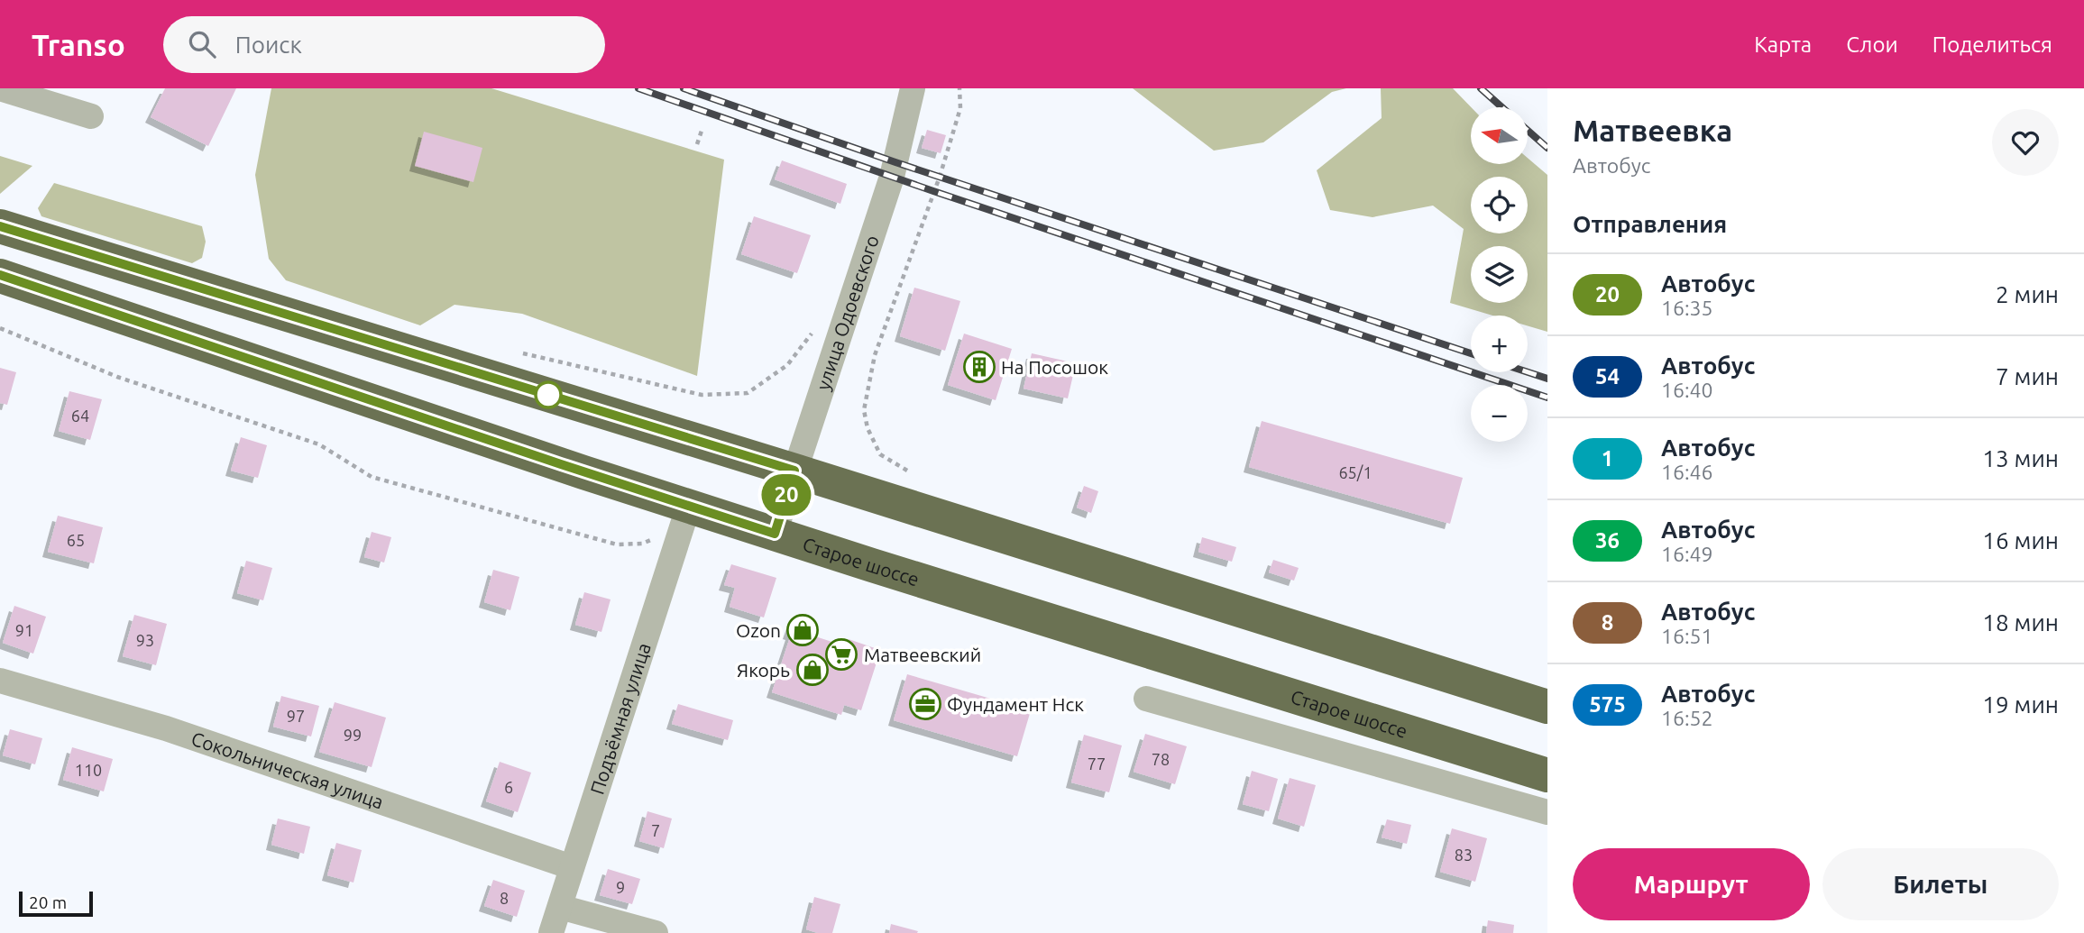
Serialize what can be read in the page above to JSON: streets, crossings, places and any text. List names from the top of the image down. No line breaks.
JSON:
{"streets":{"highway":["Старое шоссе"],"street":["улица Одоевского","Подъёмная улица","Сокольническая улица"]},"crossings":[["улица Одоевского","Старое шоссе"],["Старое шоссе","Подъёмная улица"],["Подъёмная улица","Сокольническая улица"]],"places":{"building":["На Посошок"],"shop":["Ozon","Якорь"],"supermarket":["Матвеевский"],"office":["Фундамент Нск"]},"lines":["bus line 20"],"house_numbers":["64","65/1","65","91","93","97","99","78","77","110","6","7","83","9","8"],"scale_bar":"20 m","north":"left","page":{"header":"Transo","search":"Поиск","nav":["Карта","Слои","Поделиться"],"on_map":"20","heading":[["Матвеевка","Автобус"],"Отправления"],"map_buttons":["+","−"],"list":[{"mark":"20","name":"Автобус","note":"16:35","value":"2 мин"},{"mark":"54","name":"Автобус","note":"16:40","value":"7 мин"},{"mark":"1","name":"Автобус","note":"16:46","value":"13 мин"},{"mark":"36","name":"Автобус","note":"16:49","value":"16 мин"},{"mark":"8","name":"Автобус","note":"16:51","value":"18 мин"},{"mark":"575","name":"Автобус","note":"16:52","value":"19 мин"}],"buttons":["Маршрут","Билеты"],"scale":"20 m"}}
